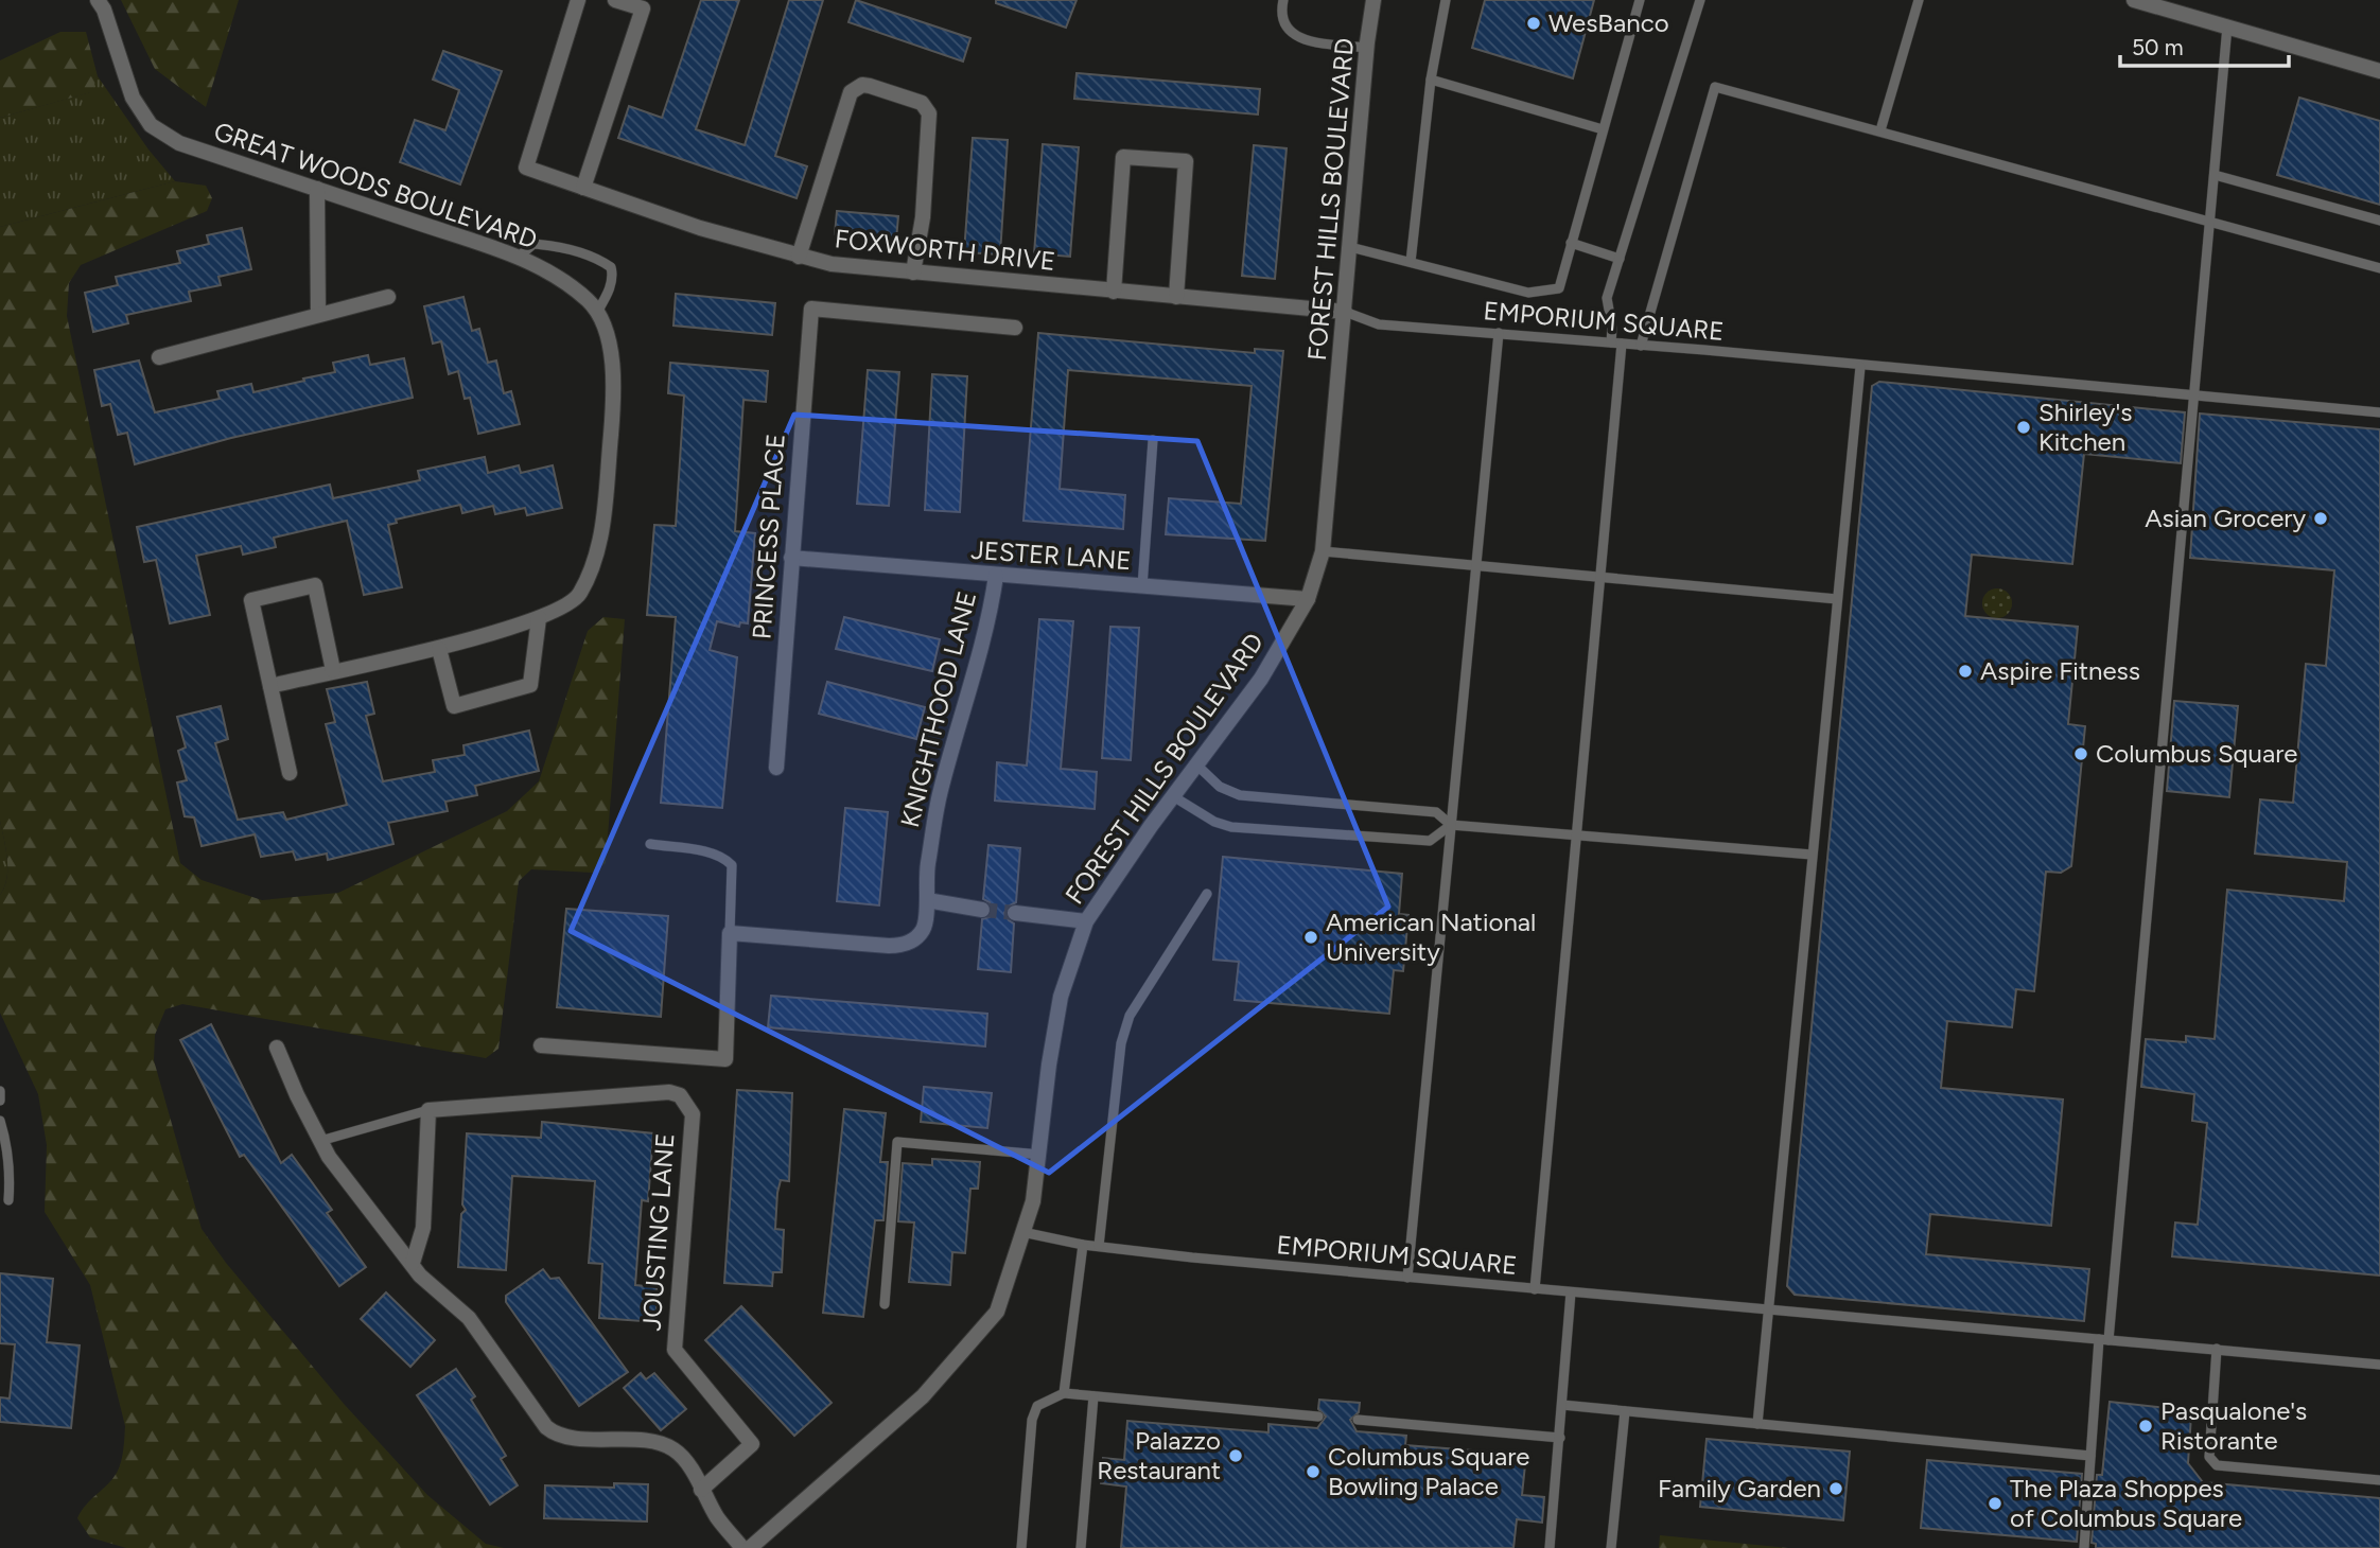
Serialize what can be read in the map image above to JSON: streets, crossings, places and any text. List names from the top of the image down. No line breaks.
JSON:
{"streets":{"street":["GREAT WOODS BOULEVARD","FOREST HILLS BOULEVARD","FOXWORTH DRIVE","PRINCESS PLACE","JESTER LANE","KNIGHTHOOD LANE","JOUSTING LANE"],"lane":["EMPORIUM SQUARE"]},"crossings":[["FOREST HILLS BOULEVARD","FOXWORTH DRIVE"],["FOREST HILLS BOULEVARD","EMPORIUM SQUARE"],["FOREST HILLS BOULEVARD","JESTER LANE"],["FOXWORTH DRIVE","EMPORIUM SQUARE"],["PRINCESS PLACE","JESTER LANE"],["JESTER LANE","KNIGHTHOOD LANE"]],"places":["WesBanco","Shirley's Kitchen","Asian Grocery","Aspire Fitness","Columbus Square","American National University","Pasqualone's Ristorante","Palazzo Restaurant","Columbus Square Bowling Palace","Family Garden","The Plaza Shoppes of Columbus Square"],"scale_bar":"50 m"}
